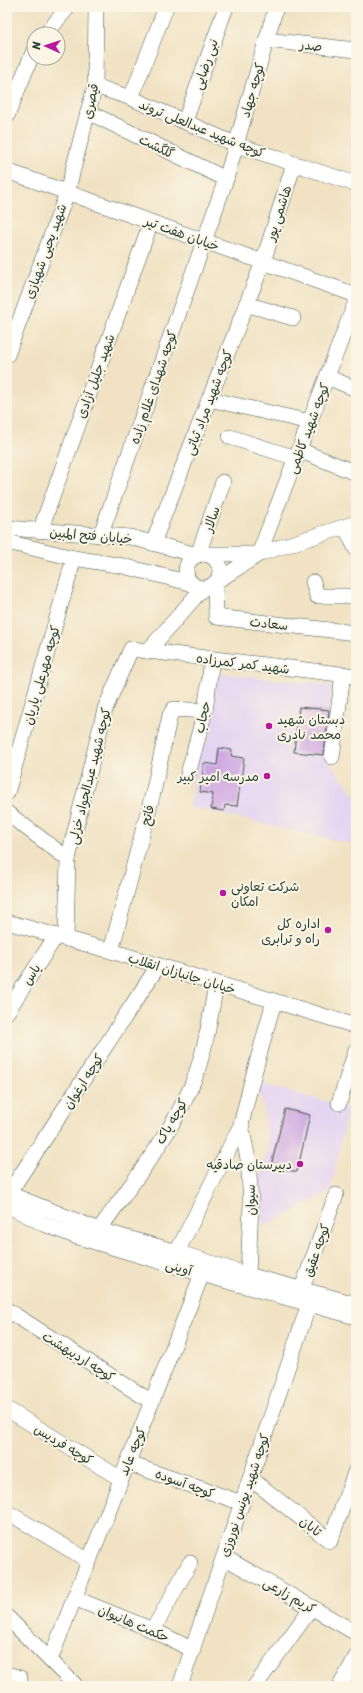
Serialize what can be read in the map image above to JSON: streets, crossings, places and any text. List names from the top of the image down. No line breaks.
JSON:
{"streets":{"street":["صدر","نبی رضایی","کوچه جهاد","قیصری","کوچه شهید عبدالعلی تروند","گلگشت","هاشمی پور","خیابان هفت تیر","شهید یحیی شهبازی","شهید جلیل آزادی","کوچه شهدای غلام زاده","کوچه شهید مراد ثباتی","کوچه شهید کاظمی","سالار","خیابان فتح المبین","سعادت","شهید کمر کمرزاده","کوچه مهرعلی یاریان","حجاب","کوچه شهید عبدالجواد خزلی","فاتح","خیابان جانبازان انقلاب","یاس","کوچه ارغوان","کوچه پاک","سیوان","کوچه عقیق","آوینی","کوچه اردیبهشت","کوچه فردیس","کوچه عابد","کوچه آسوده","کوچه شهید یونس نوروزی","تابان","کریم زارعی","حکمت هانیوان"]},"crossings":[["صدر","کوچه جهاد"],["نبی رضایی","کوچه شهید عبدالعلی تروند"],["کوچه جهاد","کوچه شهید عبدالعلی تروند"],["کوچه جهاد","گلگشت"],["کوچه جهاد","خیابان هفت تیر"],["کوچه جهاد","کوچه شهدای غلام زاده"],["قیصری","کوچه شهید عبدالعلی تروند"],["قیصری","گلگشت"],["قیصری","خیابان هفت تیر"],["قیصری","شهید یحیی شهبازی"],["کوچه شهید عبدالعلی تروند","هاشمی پور"],["هاشمی پور","خیابان هفت تیر"],["هاشمی پور","کوچه شهید مراد ثباتی"],["خیابان هفت تیر","شهید یحیی شهبازی"],["خیابان هفت تیر","شهید جلیل آزادی"],["خیابان هفت تیر","کوچه شهدای غلام زاده"],["خیابان هفت تیر","کوچه شهید مراد ثباتی"],["شهید جلیل آزادی","خیابان فتح المبین"],["کوچه شهدای غلام زاده","خیابان فتح المبین"],["کوچه شهید مراد ثباتی","خیابان فتح المبین"],["سالار","خیابان فتح المبین"],["سالار","سعادت"],["خیابان فتح المبین","سعادت"],["خیابان فتح المبین","کوچه مهرعلی یاریان"],["شهید کمر کمرزاده","حجاب"],["شهید کمر کمرزاده","کوچه شهید عبدالجواد خزلی"],["حجاب","فاتح"],["کوچه شهید عبدالجواد خزلی","خیابان جانبازان انقلاب"],["کوچه شهید عبدالجواد خزلی","یاس"],["فاتح","خیابان جانبازان انقلاب"],["خیابان جانبازان انقلاب","یاس"],["خیابان جانبازان انقلاب","کوچه ارغوان"],["خیابان جانبازان انقلاب","کوچه پاک"],["کوچه ارغوان","آوینی"],["کوچه پاک","آوینی"],["سیوان","آوینی"],["کوچه عقیق","آوینی"],["کوچه عقیق","کوچه شهید یونس نوروزی"],["آوینی","کوچه عابد"],["آوینی","کوچه شهید یونس نوروزی"],["کوچه اردیبهشت","کوچه عابد"],["کوچه فردیس","کوچه عابد"],["کوچه عابد","کوچه آسوده"],["کوچه عابد","حکمت هانیوان"],["کوچه آسوده","کوچه شهید یونس نوروزی"],["کوچه شهید یونس نوروزی","تابان"],["کوچه شهید یونس نوروزی","کریم زارعی"],["کوچه شهید یونس نوروزی","حکمت هانیوان"]],"places":["دبستان شهید محمد نادری","مدرسه امیر کبیر","شرکت تعاونی امکان","اداره کل راه و ترابری","دبیرستان صادقیه"],"north":"left"}
